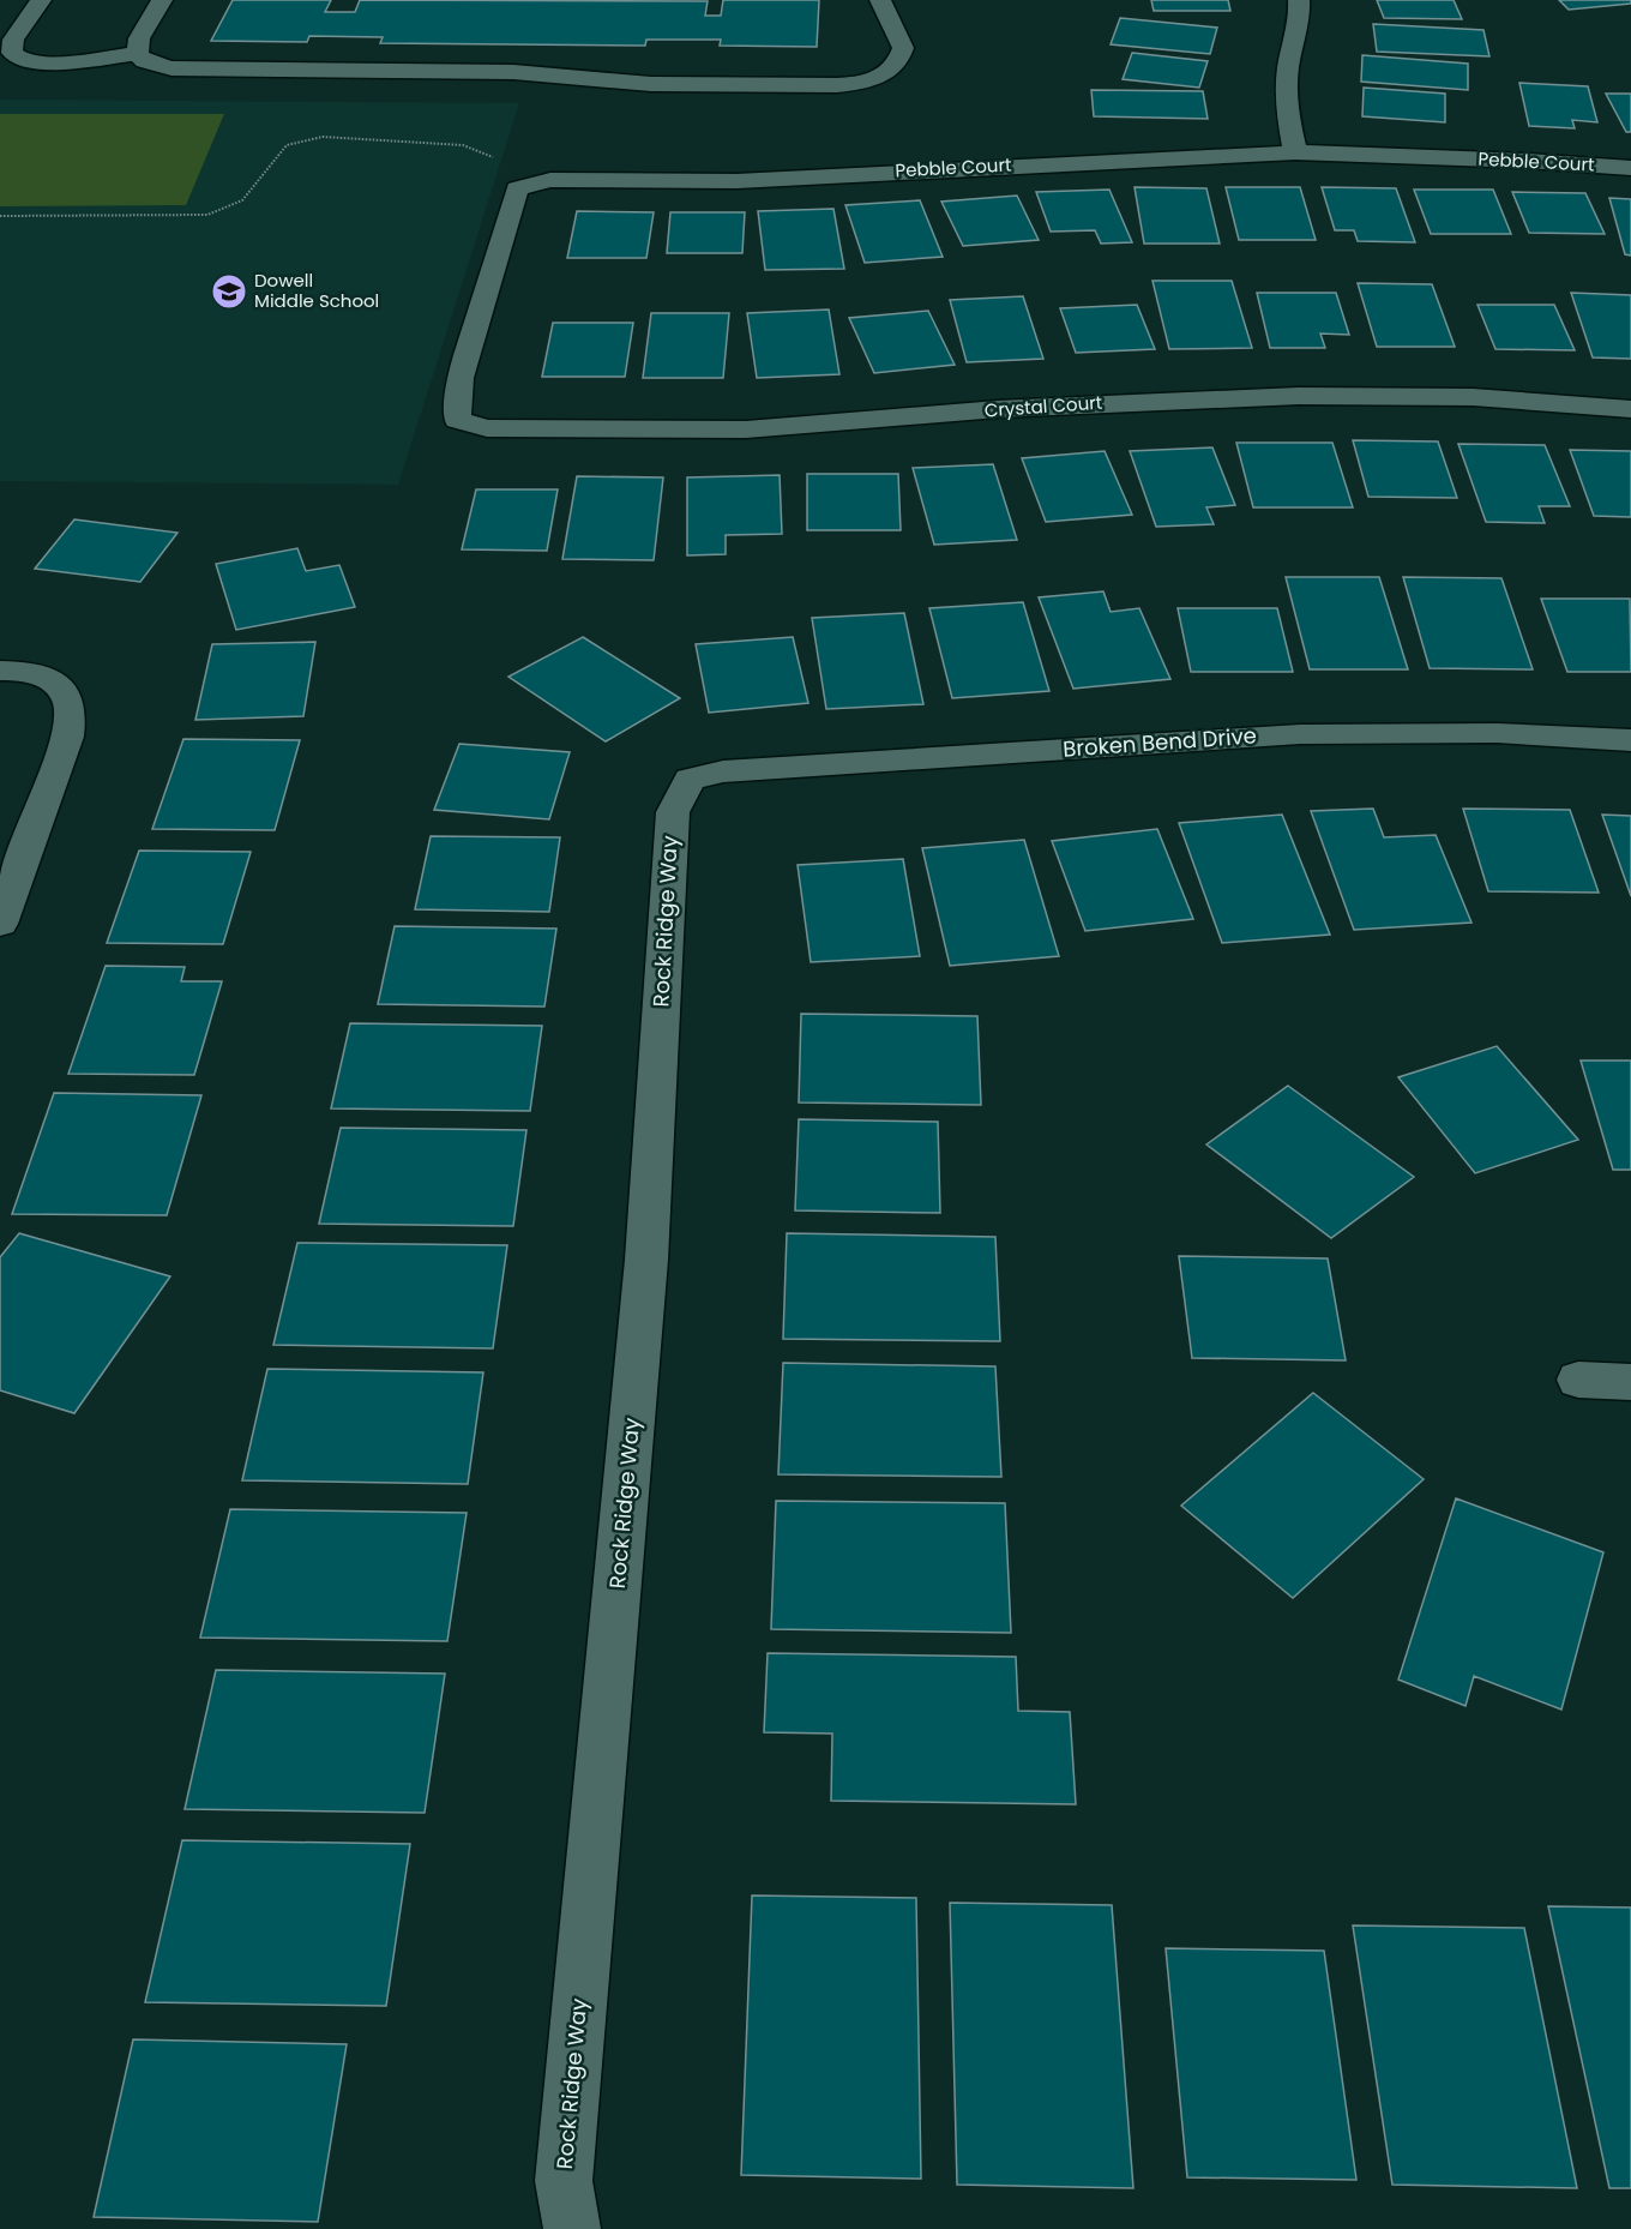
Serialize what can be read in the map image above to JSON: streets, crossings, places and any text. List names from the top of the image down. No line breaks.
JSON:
{"streets":{"street":["Pebble Court","Crystal Court","Broken Bend Drive","Rock Ridge Way"]},"crossings":[["Pebble Court","Crystal Court"],["Broken Bend Drive","Rock Ridge Way"]],"places":{"school or university":["Dowell Middle School"]}}
